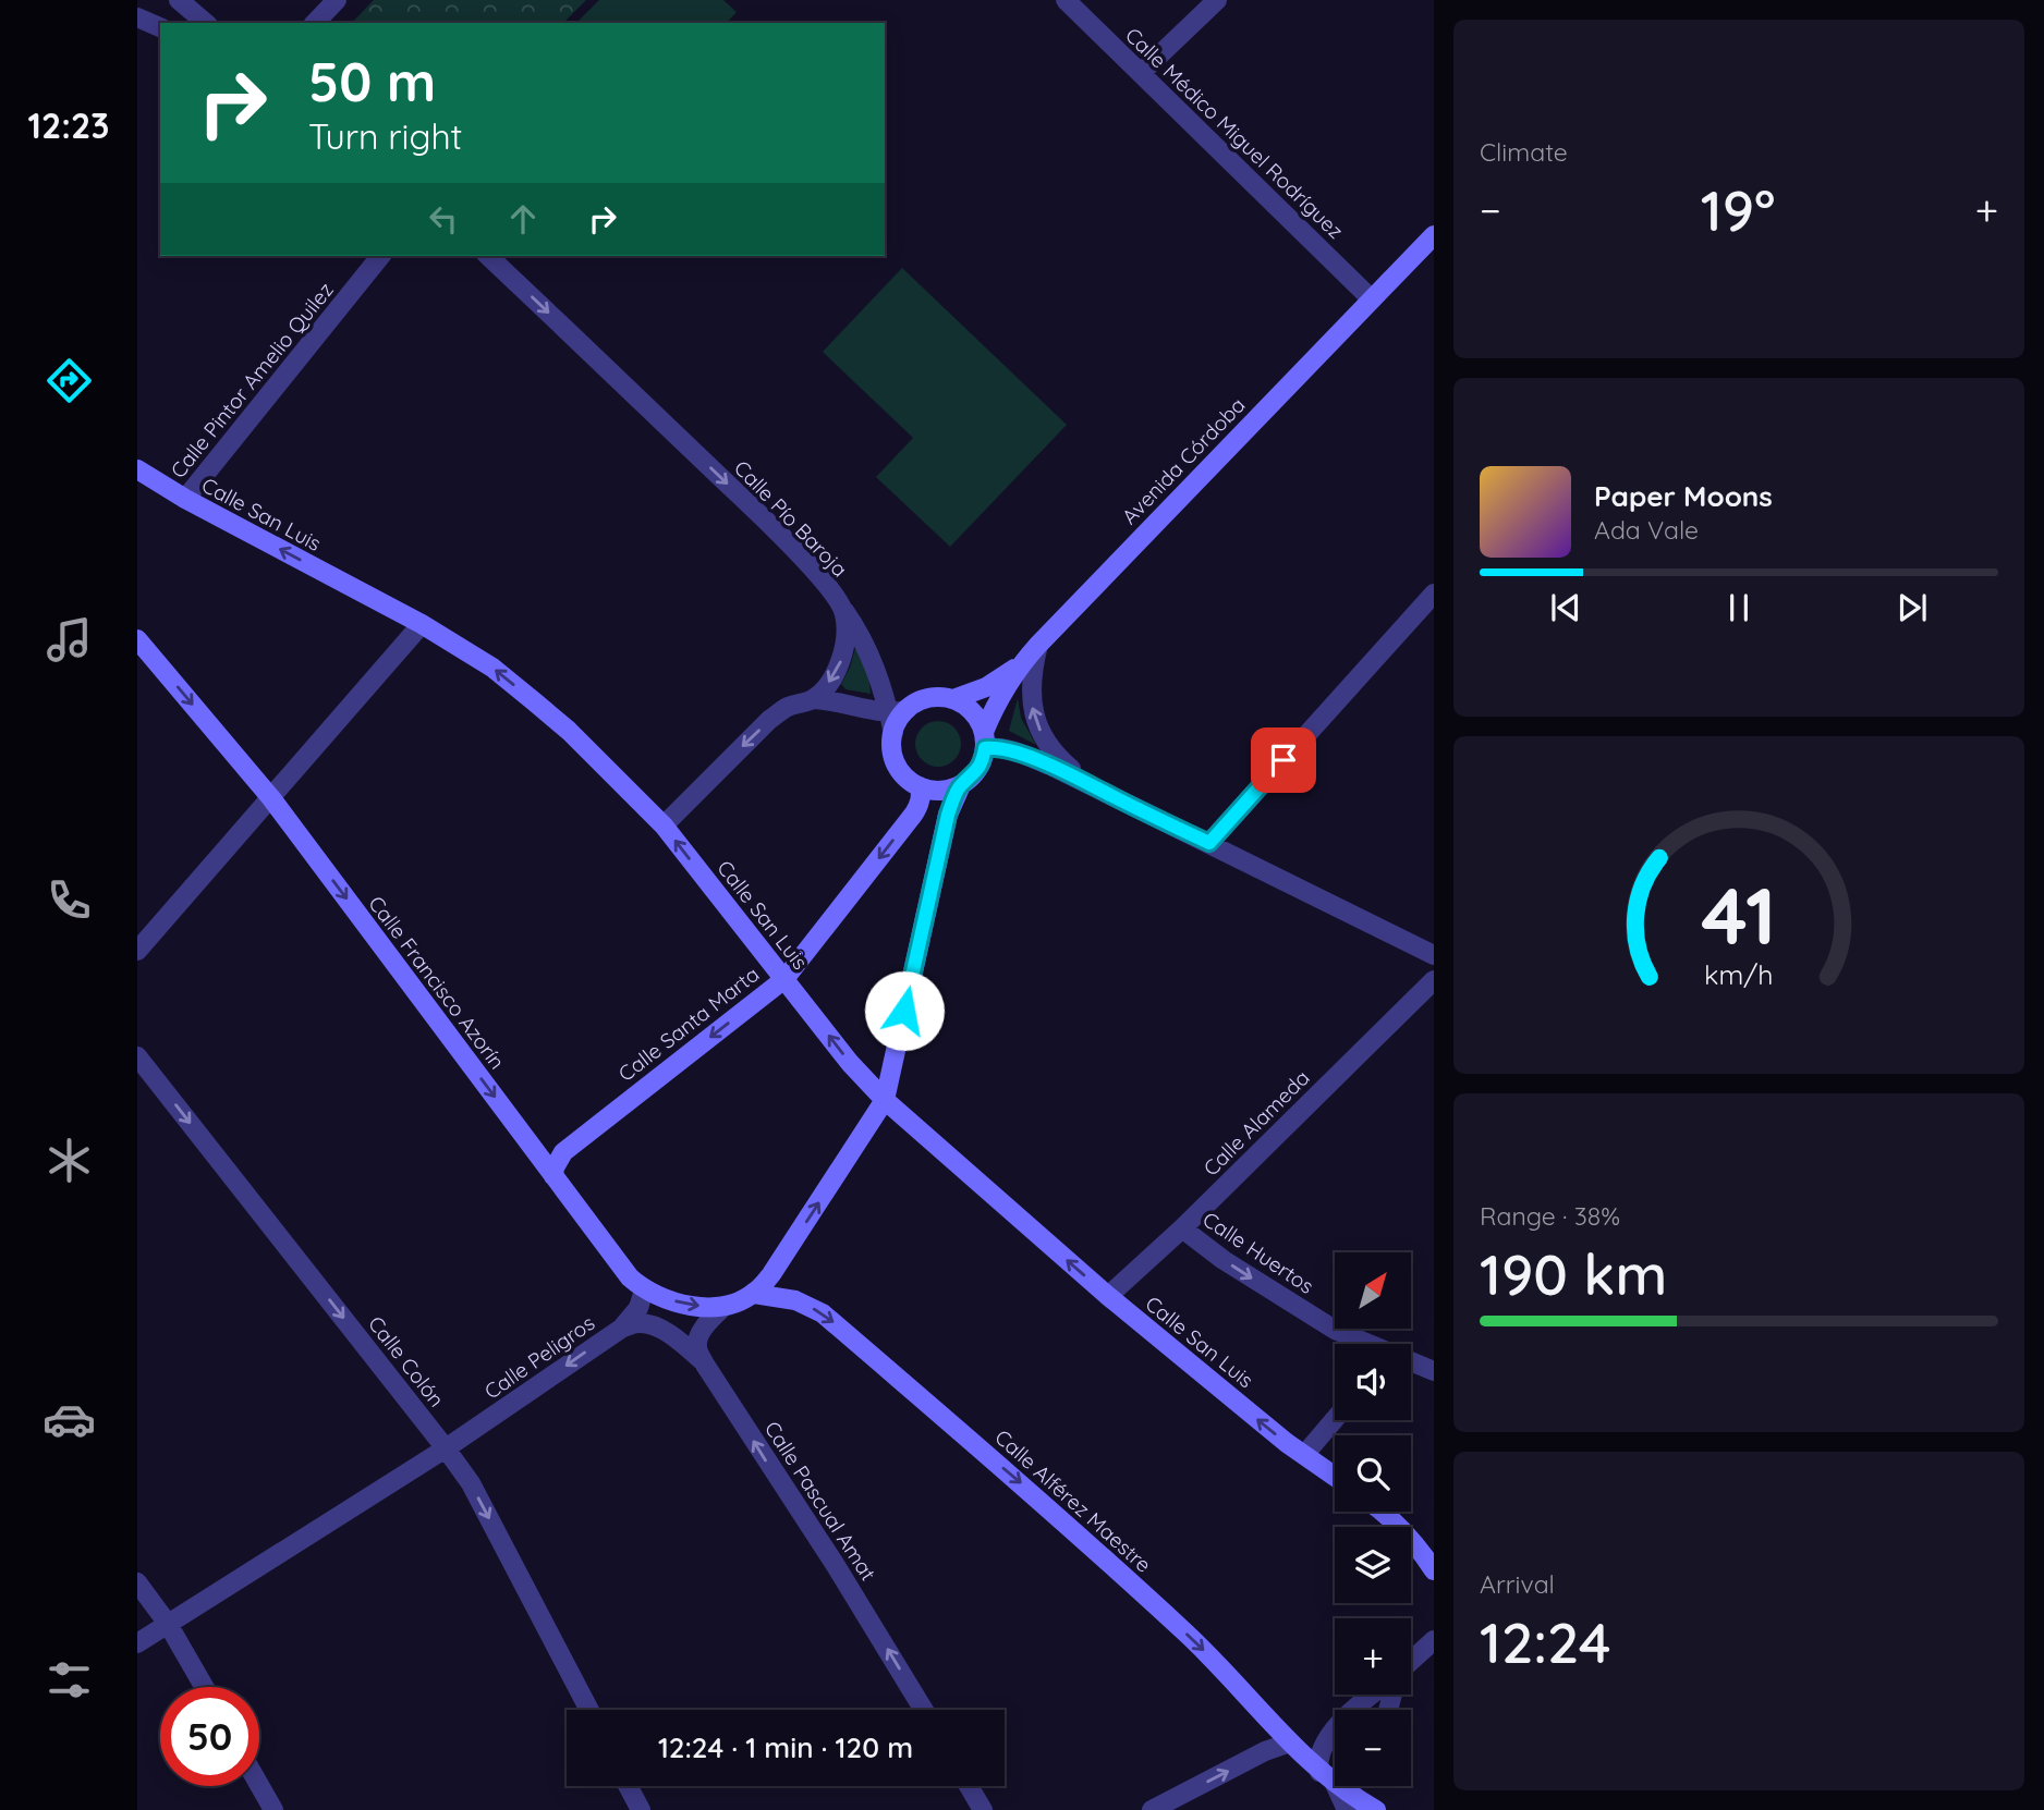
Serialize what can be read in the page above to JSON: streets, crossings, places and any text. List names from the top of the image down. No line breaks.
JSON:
{"streets":{"main road":["Avenida Córdoba","Calle San Luis","Calle Francisco Azorín","Calle Santa Marta","Calle Alférez Maestre"],"street":["Calle Médico Miguel Rodríguez","Calle Pintor Amelio Quilez","Calle Pío Baroja","Calle Alameda","Calle Huertos","Calle Peligros","Calle Colón","Calle Pascual Amat"]},"crossings":[["Calle Médico Miguel Rodríguez","Avenida Córdoba"],["Calle Pintor Amelio Quilez","Calle San Luis"],["Avenida Córdoba","Calle Santa Marta"],["Calle San Luis","Calle Pío Baroja"],["Calle San Luis","Calle Santa Marta"],["Calle San Luis","Calle Alameda"],["Calle Francisco Azorín","Calle Santa Marta"],["Calle Francisco Azorín","Calle Peligros"],["Calle Alameda","Calle Huertos"],["Calle Peligros","Calle Colón"],["Calle Peligros","Calle Pascual Amat"]],"one_way":["Calle San Luis","Calle Francisco Azorín","Calle Santa Marta","Calle Huertos","Calle Colón","Calle Pascual Amat","Calle Alférez Maestre"],"north":"top right","page":{"tabs":"12:23","tile":["Climate",["Range · 38%","190 km"],["Arrival","12:24"]],"turn":["50 m","Turn right"],"heat":["−","19°","+"],"song":["Paper Moons","Ada Vale"],"map_buttons":["+","−"],"limit":"50","trip":"12:24 · 1 min · 120 m","gauge":["41","km/h"]}}
